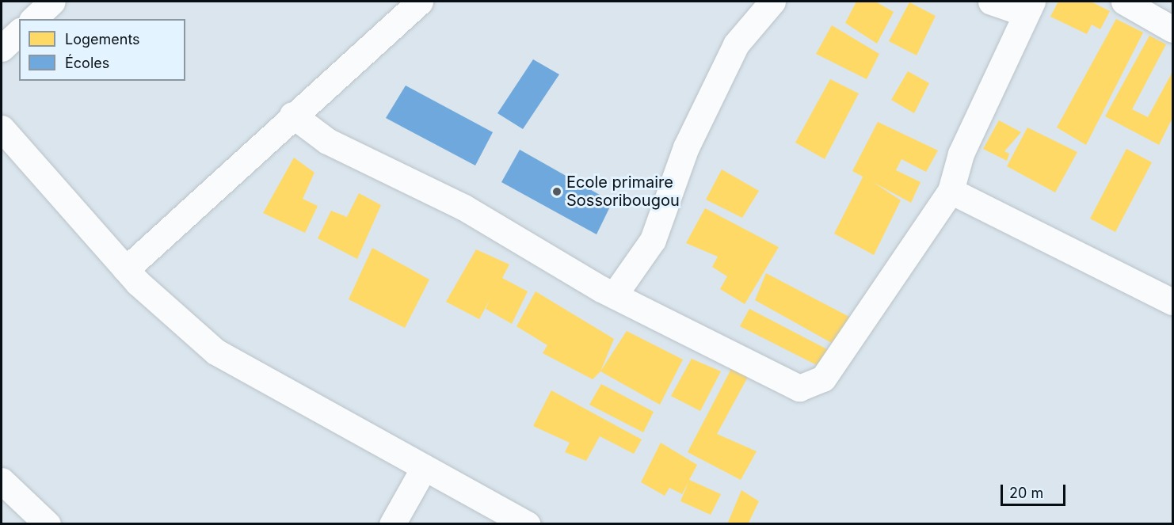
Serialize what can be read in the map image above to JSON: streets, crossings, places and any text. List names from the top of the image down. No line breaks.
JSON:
{"places":["Ecole primaire Sossoribougou"],"legend":["Logements","Écoles"],"scale_bar":"20 m"}
